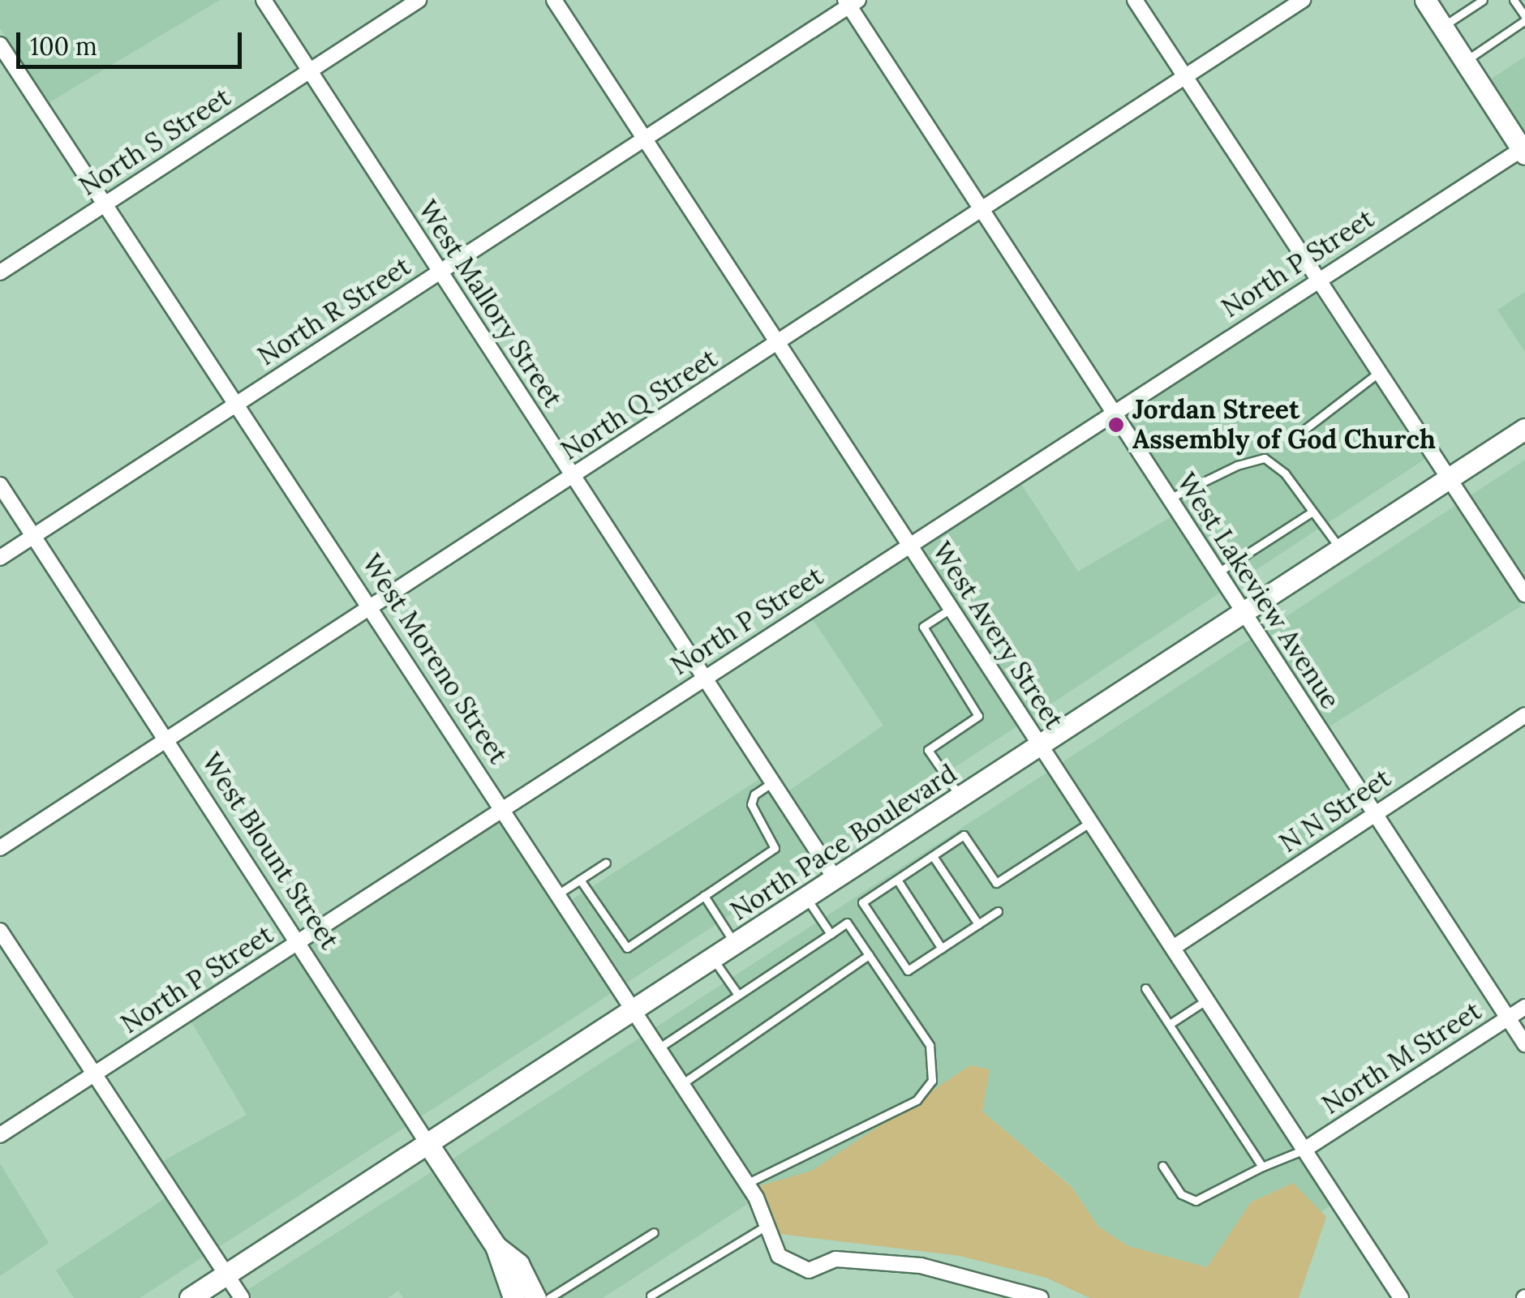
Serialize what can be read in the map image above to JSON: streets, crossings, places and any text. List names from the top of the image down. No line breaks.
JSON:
{"streets":{"main road":["North Pace Boulevard","West Blount Street"],"street":["North S Street","North P Street","West Mallory Street","North R Street","North Q Street","West Lakeview Avenue","West Avery Street","West Moreno Street","N N Street","North M Street"]},"crossings":[["North S Street","West Mallory Street"],["North S Street","West Moreno Street"],["North P Street","West Mallory Street"],["North P Street","West Lakeview Avenue"],["North P Street","West Avery Street"],["North P Street","West Moreno Street"],["North P Street","West Blount Street"],["West Mallory Street","North R Street"],["West Mallory Street","North Q Street"],["West Mallory Street","North Pace Boulevard"],["North R Street","West Lakeview Avenue"],["North R Street","West Avery Street"],["North R Street","West Moreno Street"],["North R Street","West Blount Street"],["North Q Street","West Lakeview Avenue"],["North Q Street","West Avery Street"],["North Q Street","West Moreno Street"],["North Q Street","West Blount Street"],["West Lakeview Avenue","N N Street"],["West Lakeview Avenue","North Pace Boulevard"],["West Lakeview Avenue","North M Street"],["West Avery Street","N N Street"],["West Avery Street","North Pace Boulevard"],["West Avery Street","North M Street"],["West Moreno Street","North Pace Boulevard"],["North Pace Boulevard","West Blount Street"]],"places":["Jordan Street Assembly of God Church"],"scale_bar":"100 m"}
